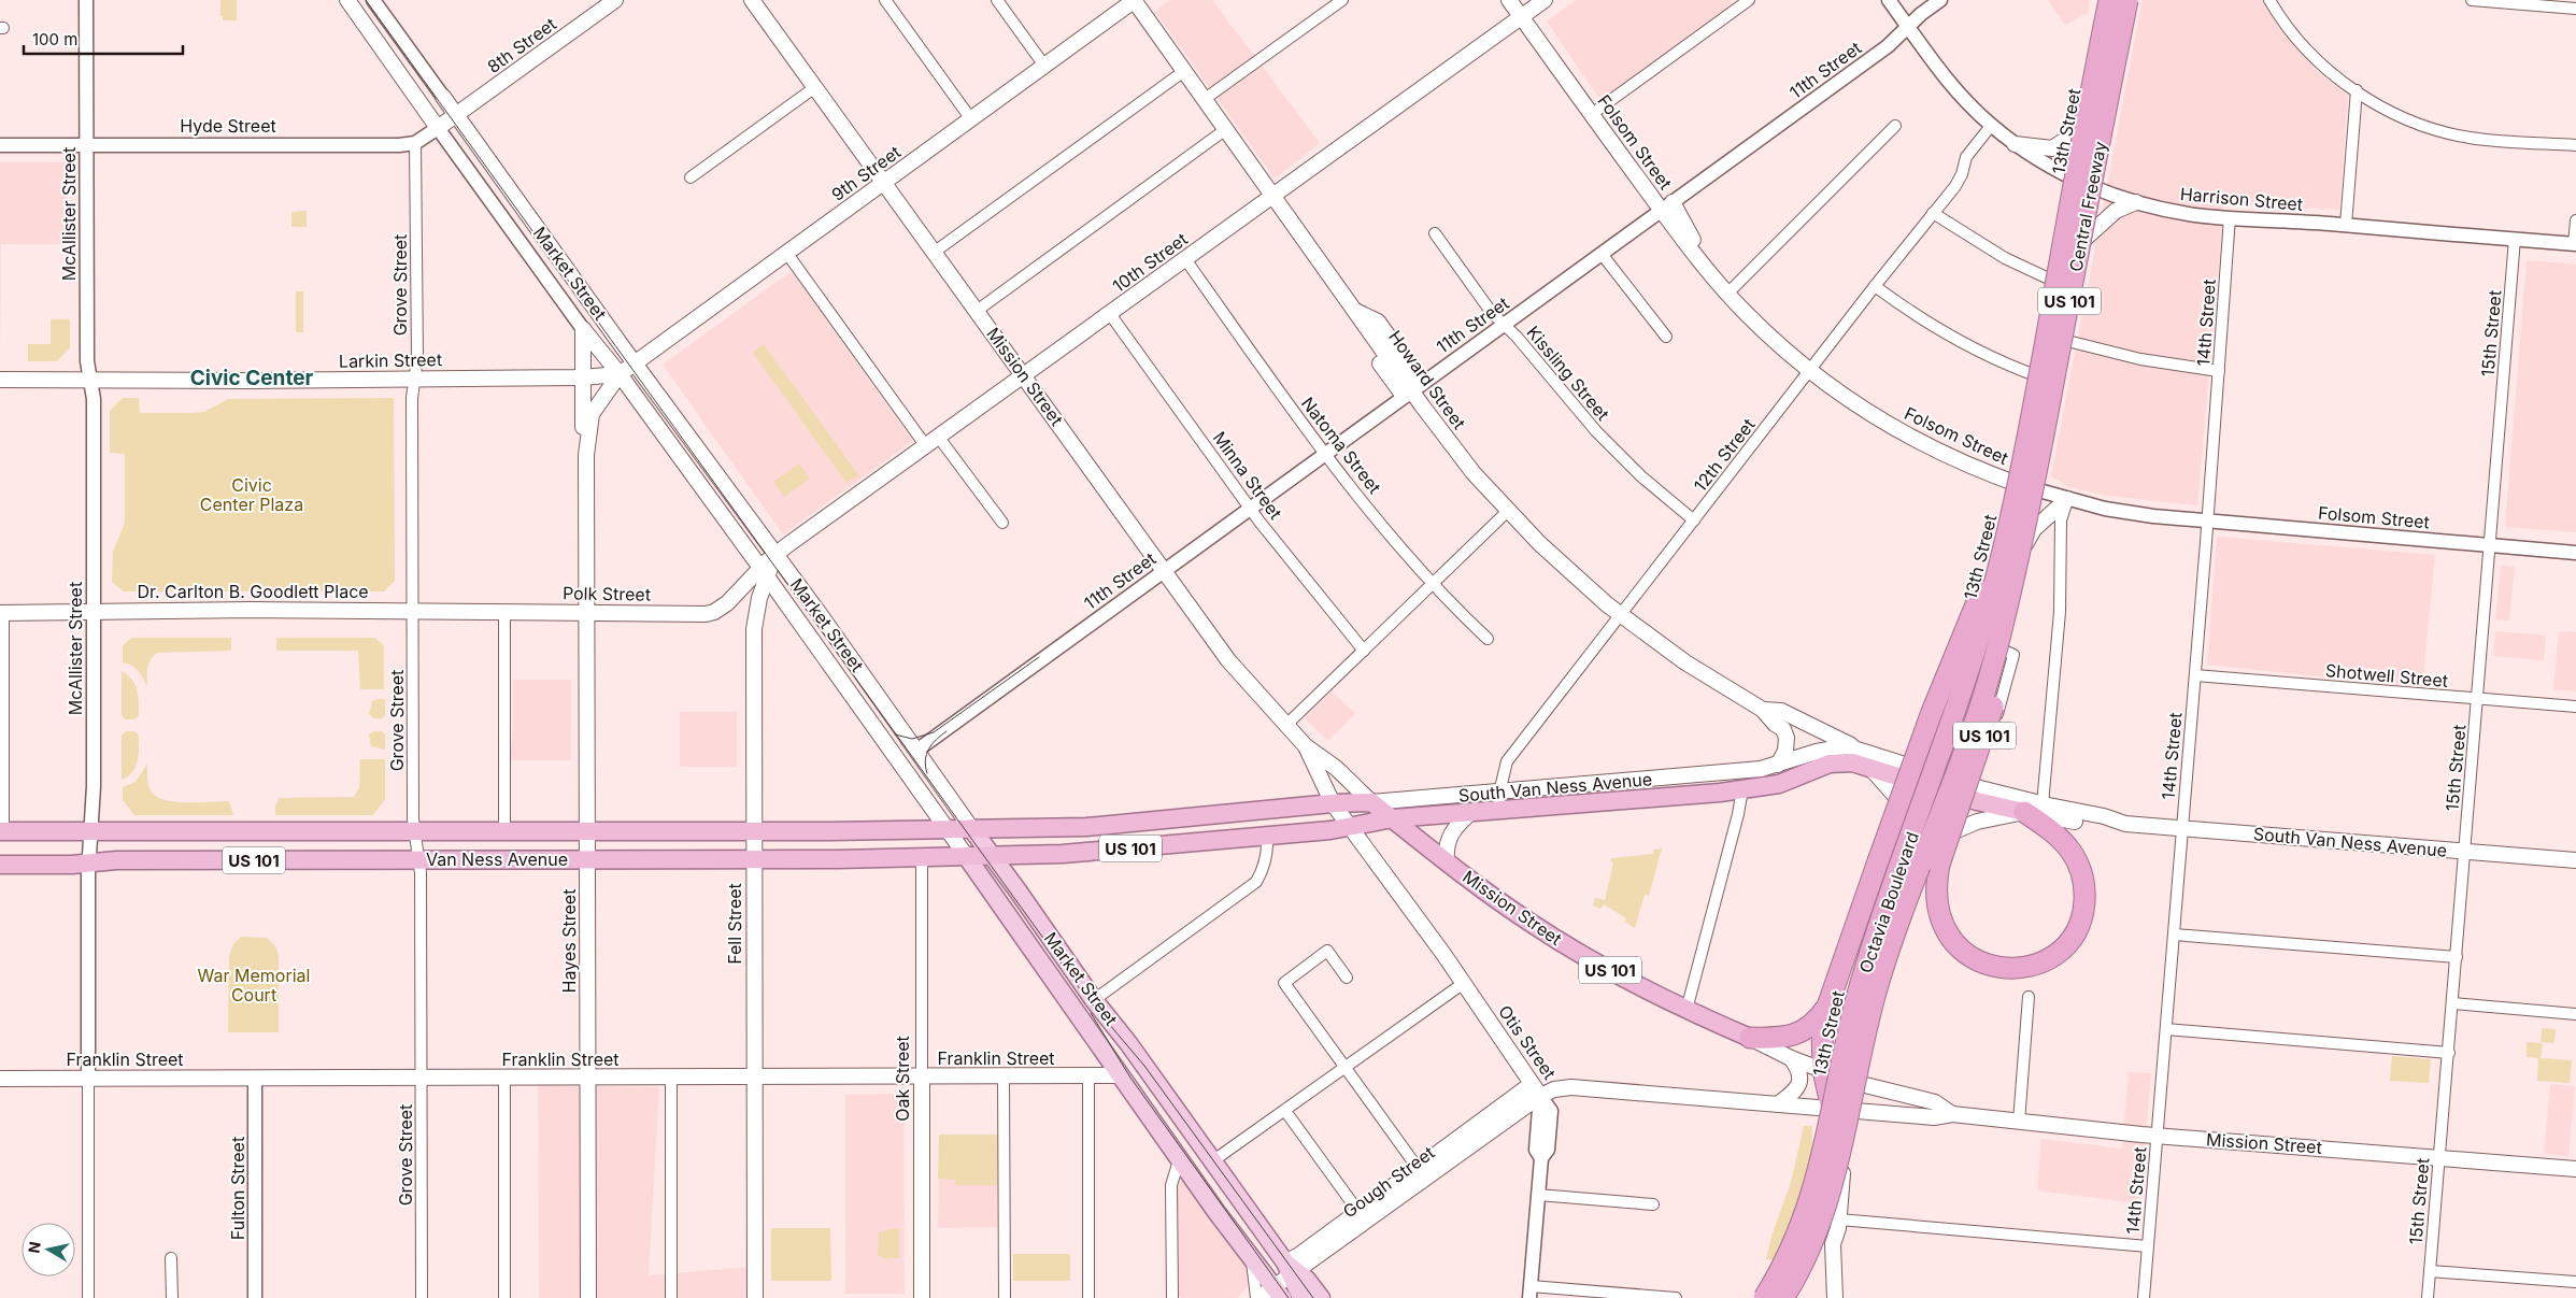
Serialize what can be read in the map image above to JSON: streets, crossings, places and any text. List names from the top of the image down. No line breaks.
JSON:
{"streets":{"highway":["Central Freeway","US 101","Mission Street","South Van Ness Avenue","Van Ness Avenue","Octavia Boulevard"],"main road":["8th Street","13th Street","Folsom Street","9th Street","10th Street","Market Street","Larkin Street","Howard Street","Dr. Carlton B. Goodlett Place","Polk Street","Fell Street","Hayes Street","Otis Street","Franklin Street","Oak Street","Gough Street"],"street":["11th Street","Hyde Street","Harrison Street","McAllister Street","Grove Street","14th Street","15th Street","Kissling Street","Natoma Street","12th Street","Minna Street","Shotwell Street","Fulton Street"]},"crossings":[["8th Street","Hyde Street"],["8th Street","Market Street"],["11th Street","Folsom Street"],["11th Street","Harrison Street"],["11th Street","Market Street"],["11th Street","Kissling Street"],["11th Street","Mission Street"],["11th Street","Howard Street"],["11th Street","Natoma Street"],["11th Street","Minna Street"],["Hyde Street","McAllister Street"],["Hyde Street","Market Street"],["Hyde Street","Grove Street"],["13th Street","Folsom Street"],["13th Street","Harrison Street"],["13th Street","Central Freeway"],["13th Street","Mission Street"],["13th Street","South Van Ness Avenue"],["Folsom Street","10th Street"],["Folsom Street","14th Street"],["Folsom Street","15th Street"],["Folsom Street","12th Street"],["9th Street","Market Street"],["9th Street","Larkin Street"],["9th Street","Mission Street"],["9th Street","Howard Street"],["Harrison Street","14th Street"],["Harrison Street","15th Street"],["Harrison Street","12th Street"],["Central Freeway","US 101"],["Central Freeway","Octavia Boulevard"],["McAllister Street","Larkin Street"],["McAllister Street","Dr. Carlton B. Goodlett Place"],["McAllister Street","Van Ness Avenue"],["McAllister Street","Franklin Street"],["10th Street","Market Street"],["10th Street","Mission Street"],["10th Street","Howard Street"],["10th Street","Natoma Street"],["10th Street","Minna Street"],["10th Street","Polk Street"],["Market Street","Larkin Street"],["Market Street","Polk Street"],["Market Street","South Van Ness Avenue"],["Market Street","Van Ness Avenue"],["Market Street","Fell Street"],["Market Street","Franklin Street"],["Market Street","Gough Street"],["Grove Street","Larkin Street"],["Grove Street","Dr. Carlton B. Goodlett Place"],["Grove Street","Polk Street"],["Grove Street","Van Ness Avenue"],["Grove Street","Franklin Street"],["US 101","Mission Street"],["US 101","South Van Ness Avenue"],["US 101","Octavia Boulevard"],["14th Street","Mission Street"],["14th Street","Shotwell Street"],["14th Street","South Van Ness Avenue"],["15th Street","Mission Street"],["15th Street","Shotwell Street"],["15th Street","South Van Ness Avenue"],["Kissling Street","12th Street"],["Mission Street","South Van Ness Avenue"],["Mission Street","Otis Street"],["Howard Street","12th Street"],["Howard Street","South Van Ness Avenue"],["12th Street","South Van Ness Avenue"],["Dr. Carlton B. Goodlett Place","Polk Street"],["Polk Street","Fell Street"],["Polk Street","Hayes Street"],["South Van Ness Avenue","Van Ness Avenue"],["South Van Ness Avenue","Otis Street"],["Van Ness Avenue","Fell Street"],["Van Ness Avenue","Hayes Street"],["Van Ness Avenue","Oak Street"],["Fell Street","Franklin Street"],["Hayes Street","Franklin Street"],["Otis Street","Gough Street"],["Franklin Street","Oak Street"],["Franklin Street","Fulton Street"]],"districts":["Civic Center"],"parks":["Civic Center Plaza","War Memorial Court"],"scale_bar":"100 m","north":"left"}
